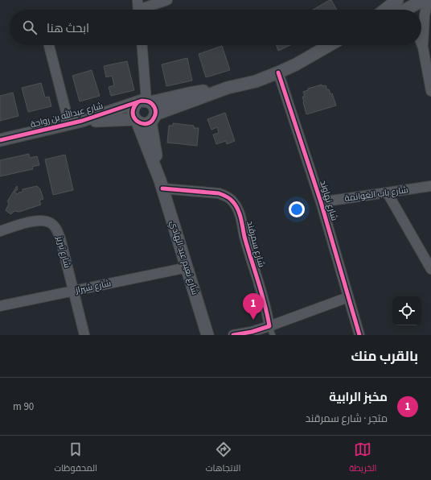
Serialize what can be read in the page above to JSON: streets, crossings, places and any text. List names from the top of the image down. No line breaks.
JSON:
{"streets":{"street":["شارع عبدالله بن رواحة","شارع باب الغوانمة","شارع نهاوند","شارع سمرقند","شارع تبريز","شارع نعيم عبد الهادي","شارع شيراز"]},"crossings":[["شارع عبدالله بن رواحة","شارع نهاوند"],["شارع عبدالله بن رواحة","شارع نعيم عبد الهادي"],["شارع باب الغوانمة","شارع نهاوند"],["شارع سمرقند","شارع نعيم عبد الهادي"],["شارع تبريز","شارع شيراز"],["شارع نعيم عبد الهادي","شارع شيراز"]],"page":{"search":"ابحث هنا","pins":"1","heading":"بالقرب منك","list":[{"mark":"1","name":"مخبز الرابية","note":"متجر · شارع سمرقند","value":"90 m"}],"nav":["الخريطة","الاتجاهات","المحفوظات"]}}
